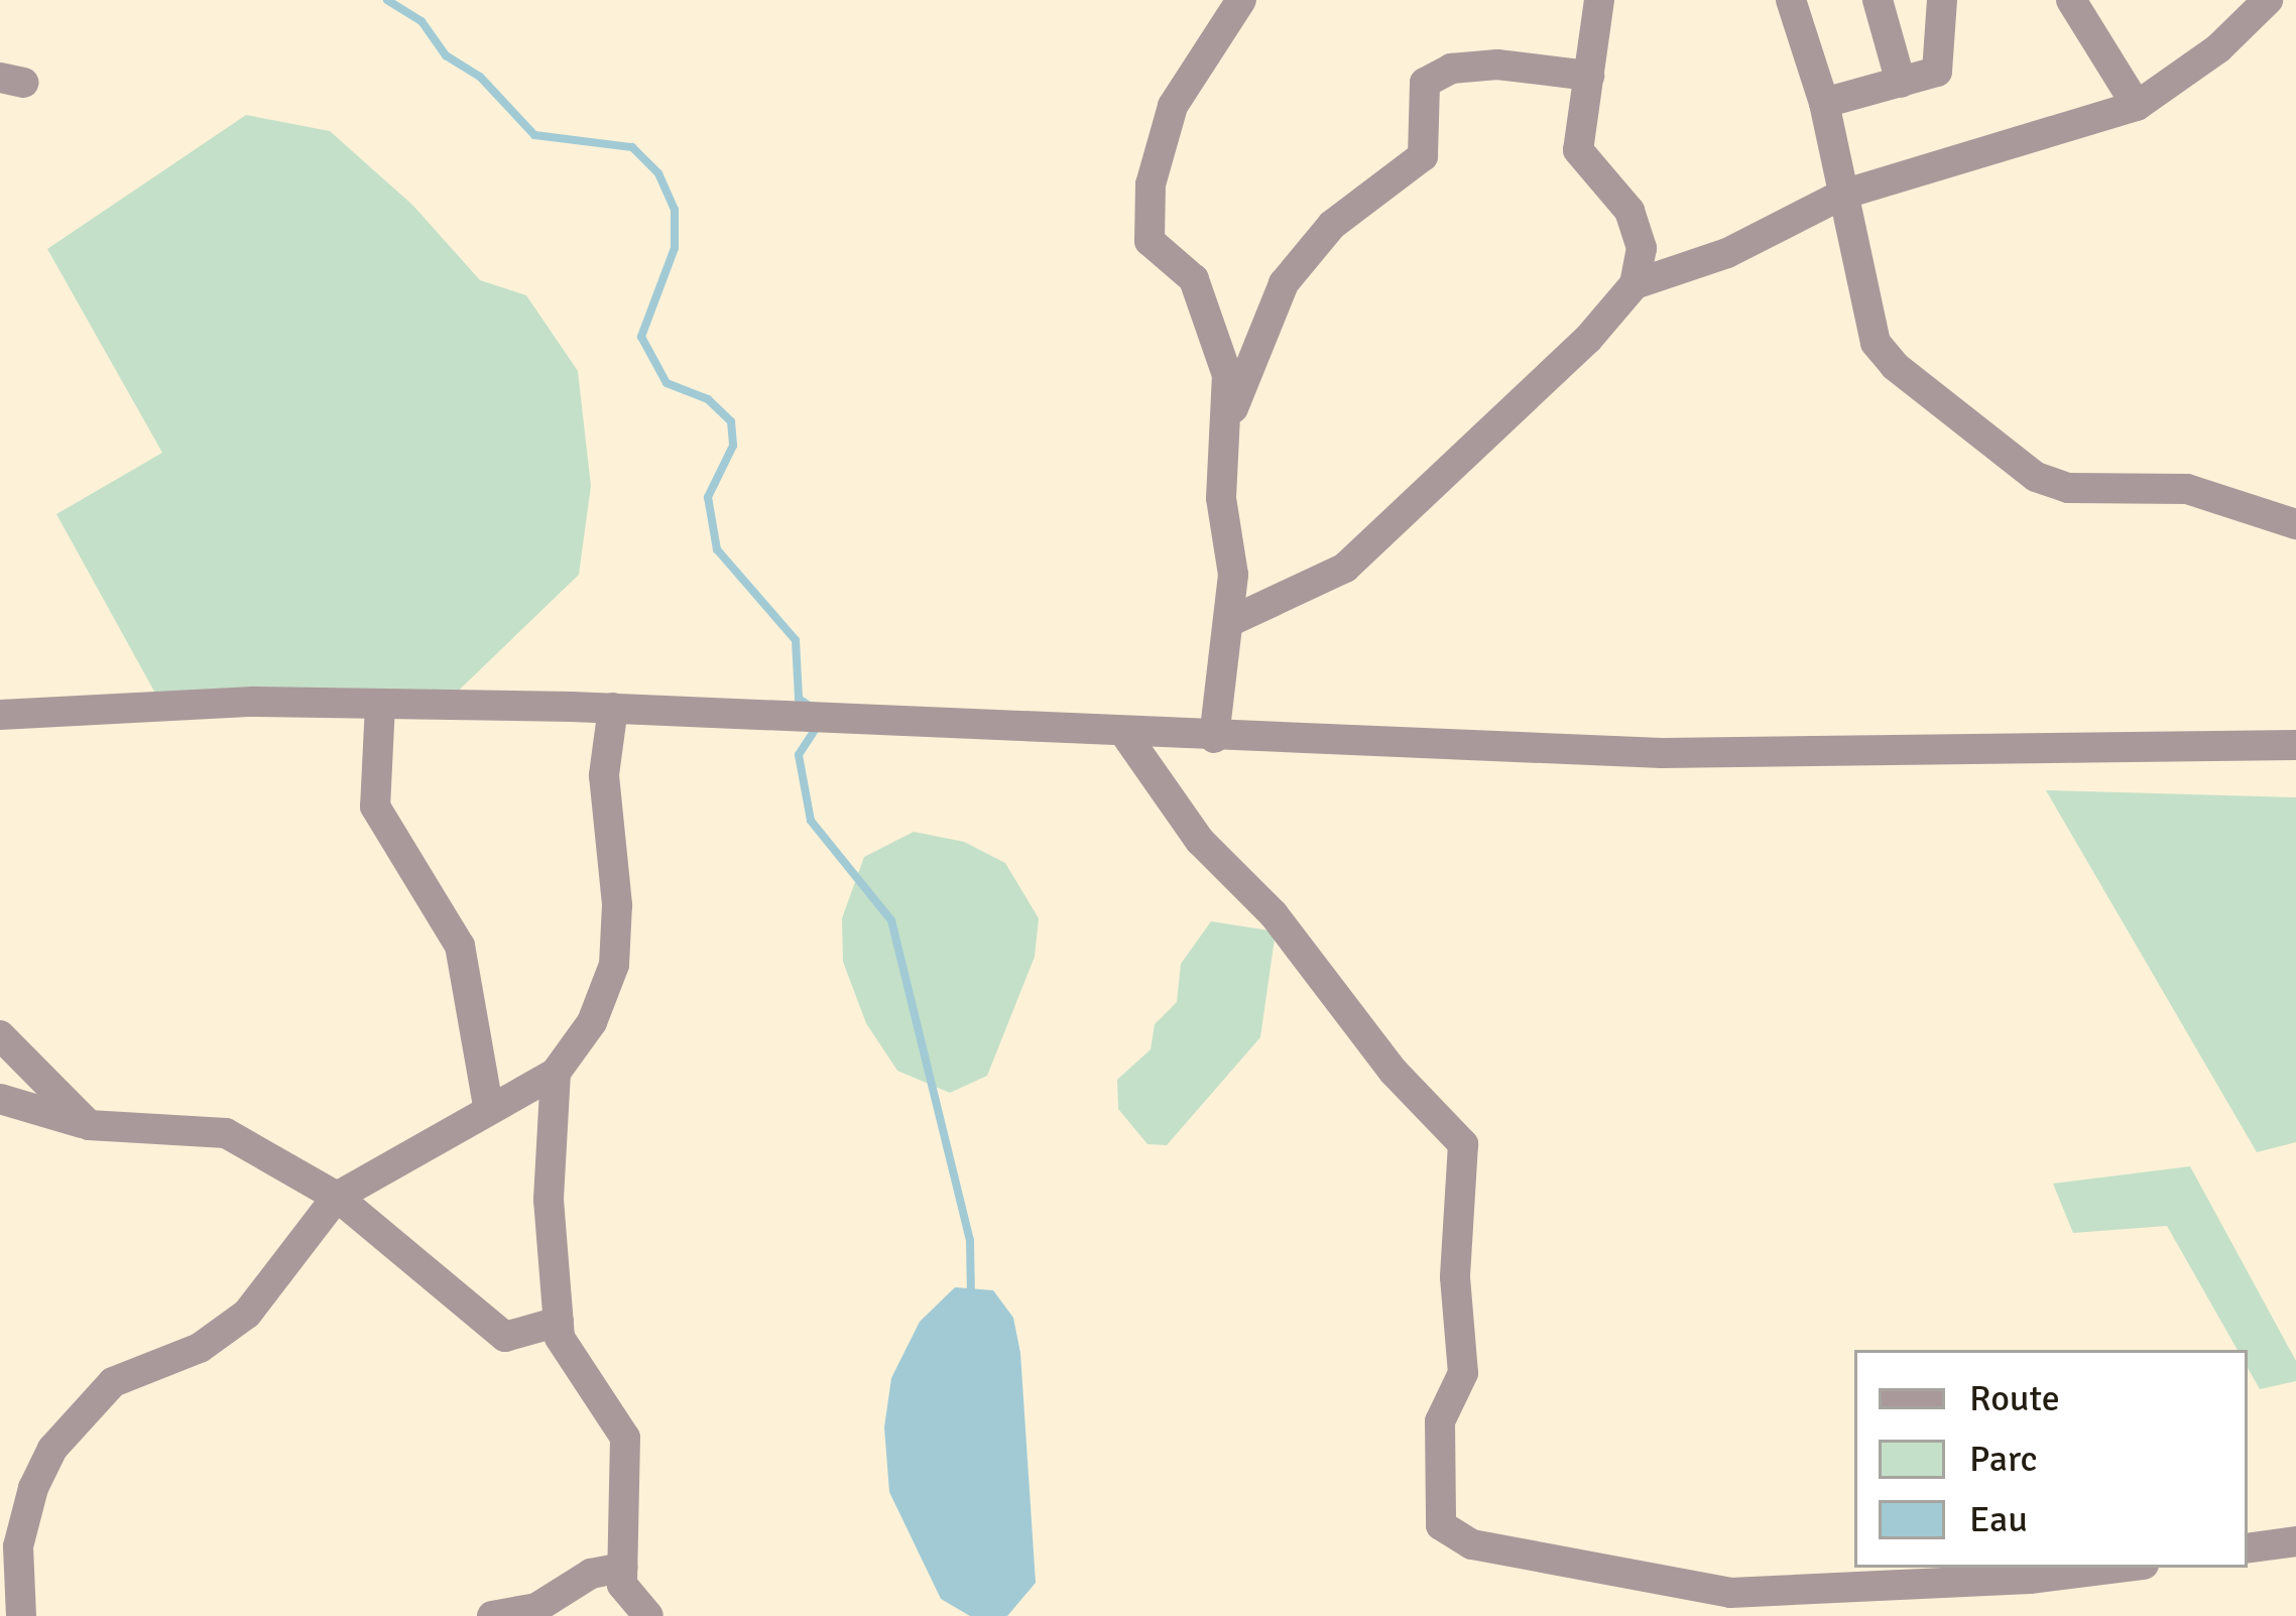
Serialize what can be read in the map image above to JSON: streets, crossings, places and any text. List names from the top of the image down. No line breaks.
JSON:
{"legend":["Route","Parc","Eau"]}
